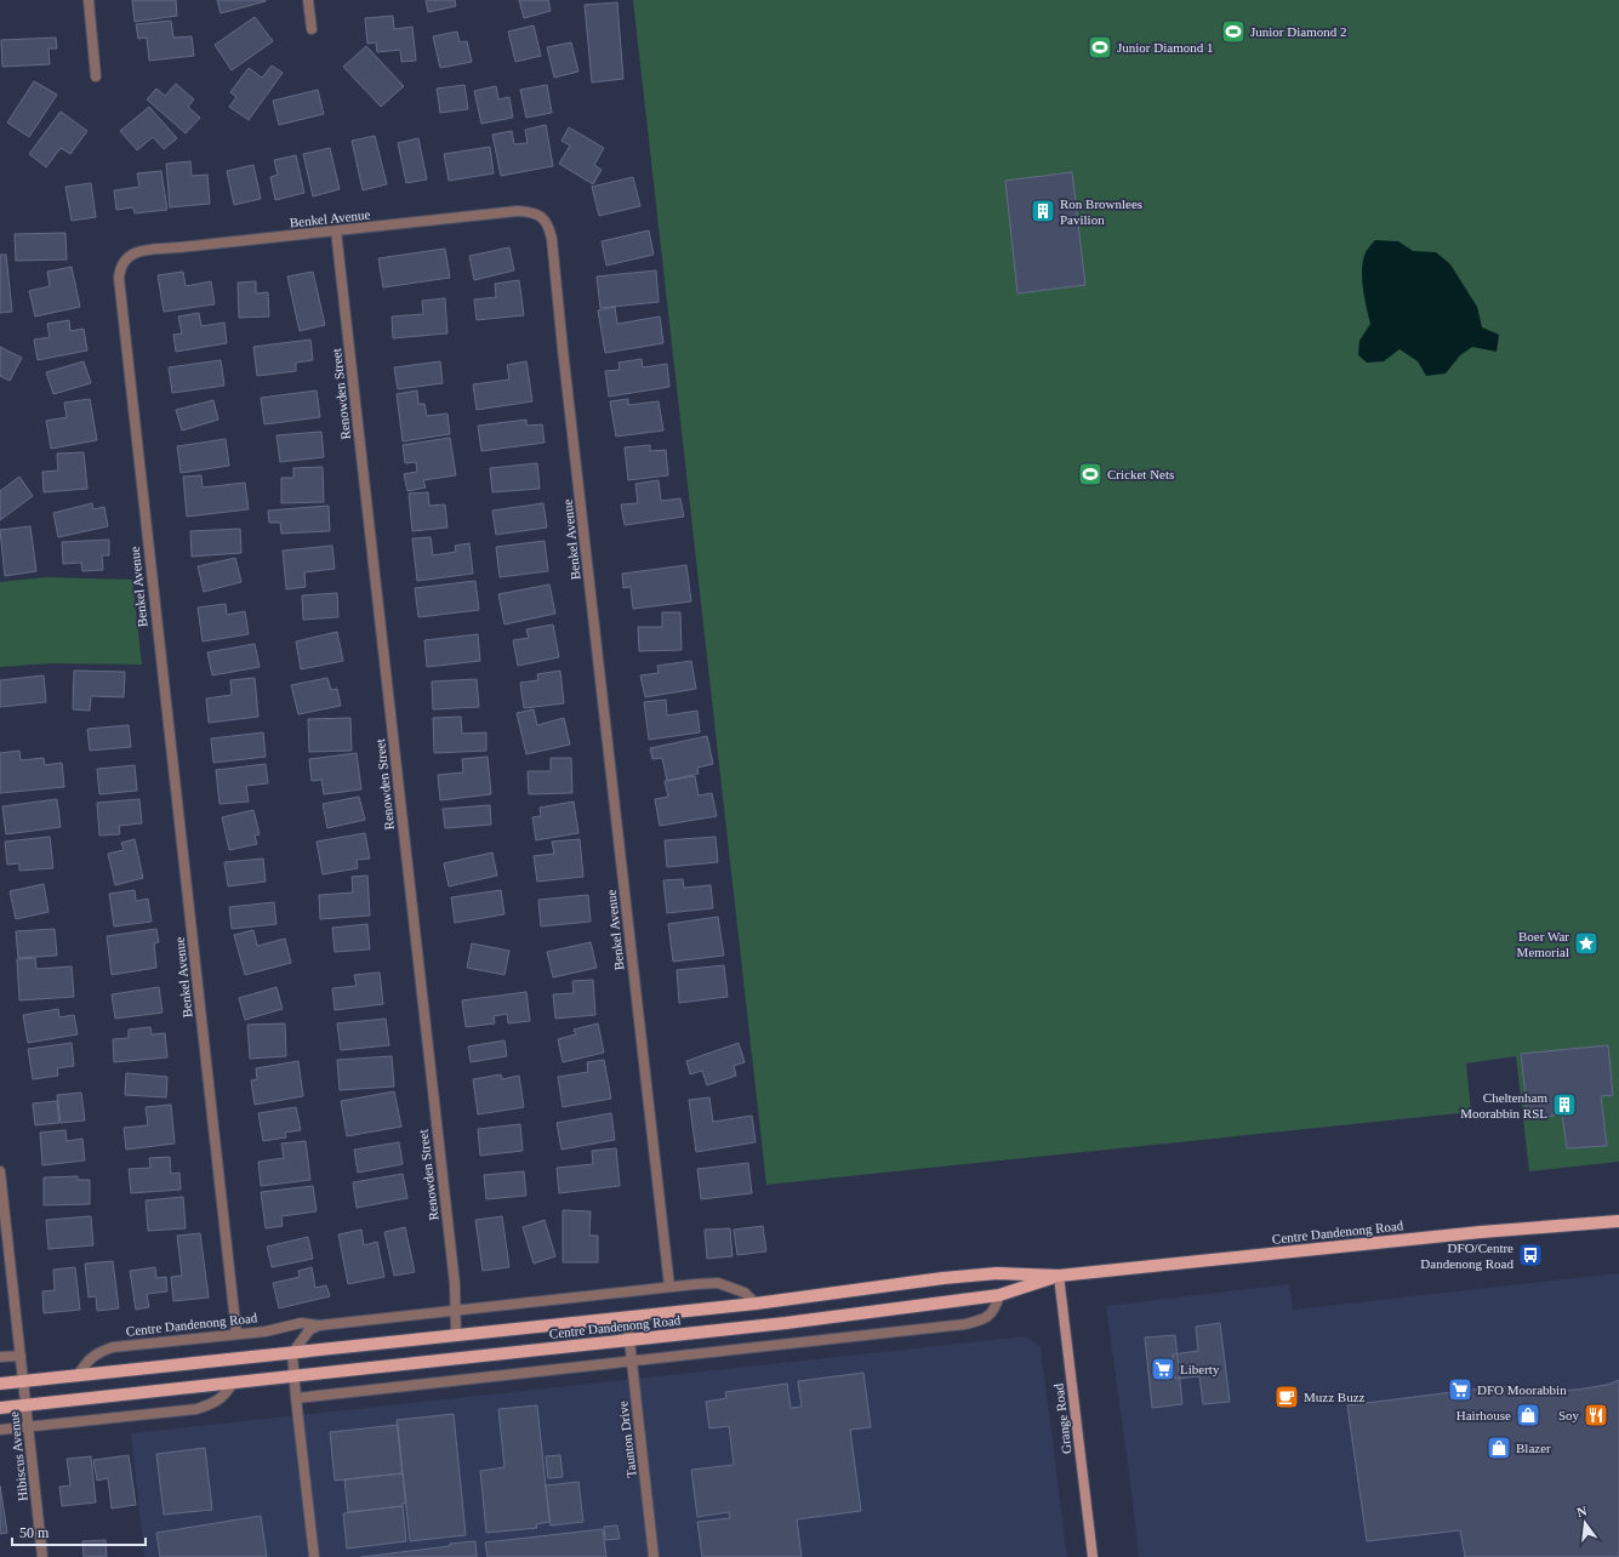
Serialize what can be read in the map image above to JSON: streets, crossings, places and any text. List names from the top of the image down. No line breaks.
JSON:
{"streets":{"main road":["Centre Dandenong Road","Grange Road"],"street":["Benkel Avenue","Renowden Street","Taunton Drive","Hibiscus Avenue"]},"crossings":[["Benkel Avenue","Renowden Street"],["Benkel Avenue","Centre Dandenong Road"],["Renowden Street","Centre Dandenong Road"],["Centre Dandenong Road","Grange Road"],["Centre Dandenong Road","Taunton Drive"],["Centre Dandenong Road","Hibiscus Avenue"]],"places":{"sports":["Junior Diamond 2","Junior Diamond 1","Cricket Nets"],"building":["Ron Brownlees Pavilion","Cheltenham Moorabbin RSL"],"place":["Boer War Memorial"],"bus stop":["DFO/Centre Dandenong Road"],"supermarket":["Liberty","DFO Moorabbin"],"cafe":["Muzz Buzz"],"shop":["Hairhouse","Blazer"],"restaurant":["Soy"]},"scale_bar":"50 m","north":"top"}
